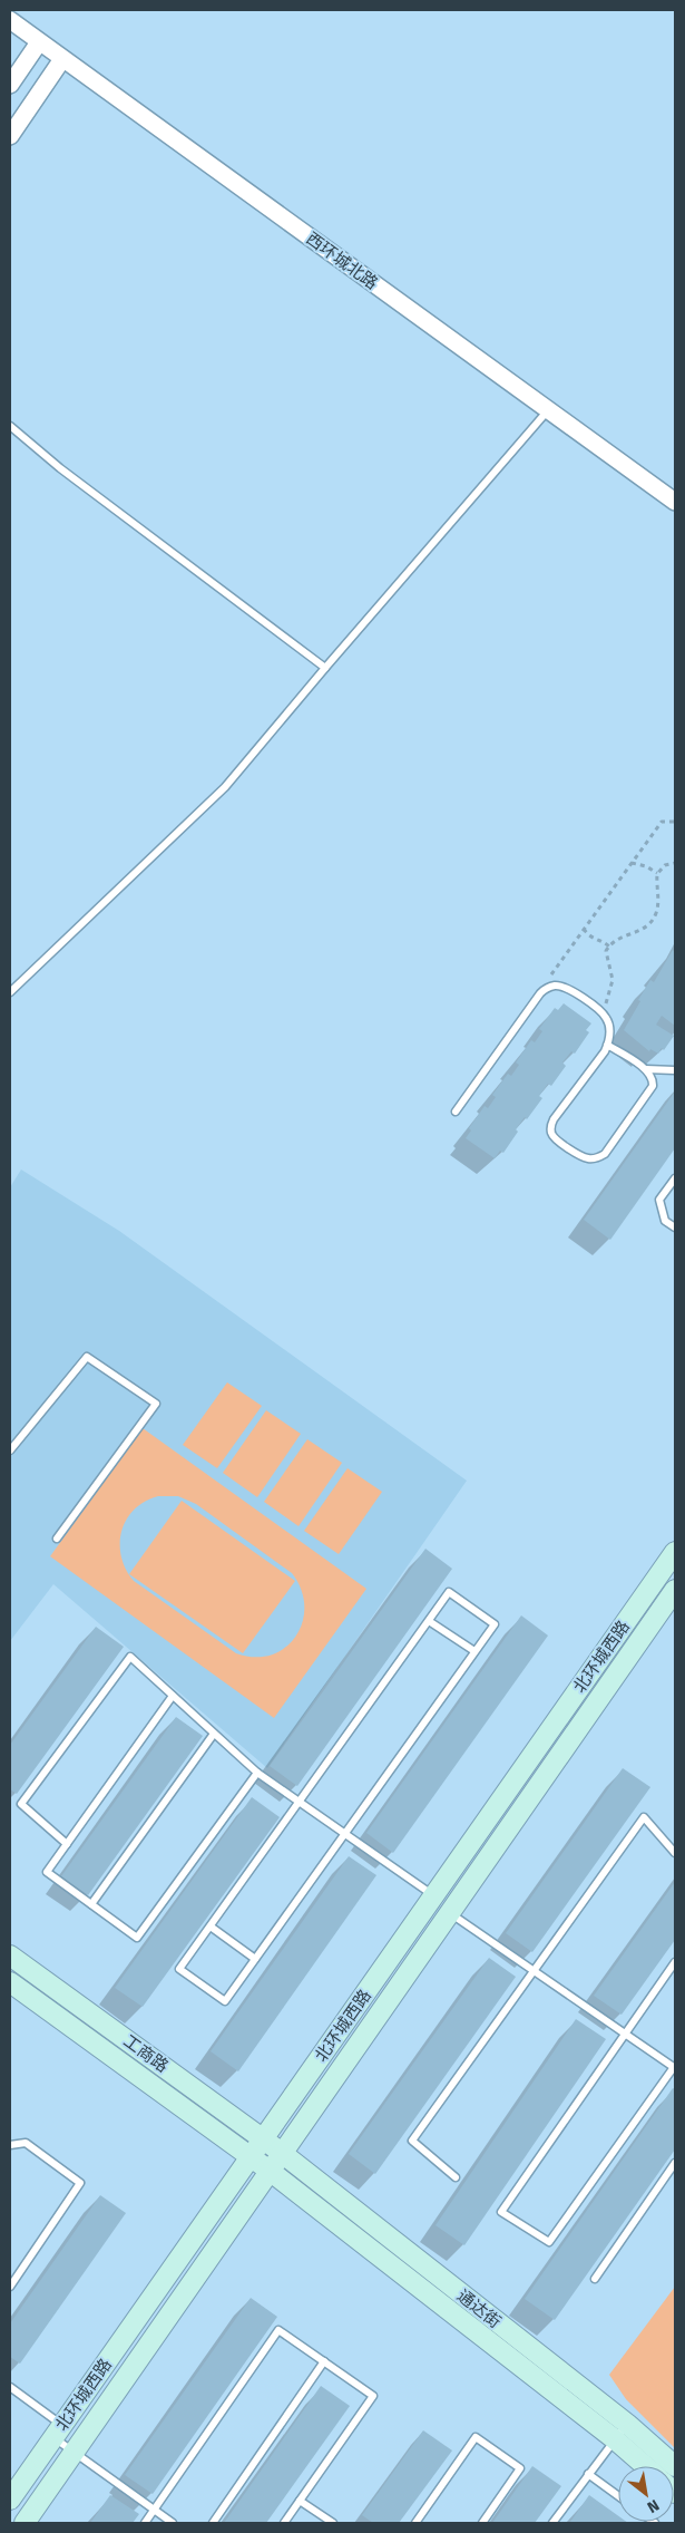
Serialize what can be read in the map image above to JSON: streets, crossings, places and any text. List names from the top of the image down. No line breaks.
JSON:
{"streets":{"main road":["北环城西路","工商路","通达街"],"street":["西环城北路"]},"crossings":[["北环城西路","工商路"],["北环城西路","通达街"],["工商路","通达街"]],"north":"bottom right"}
